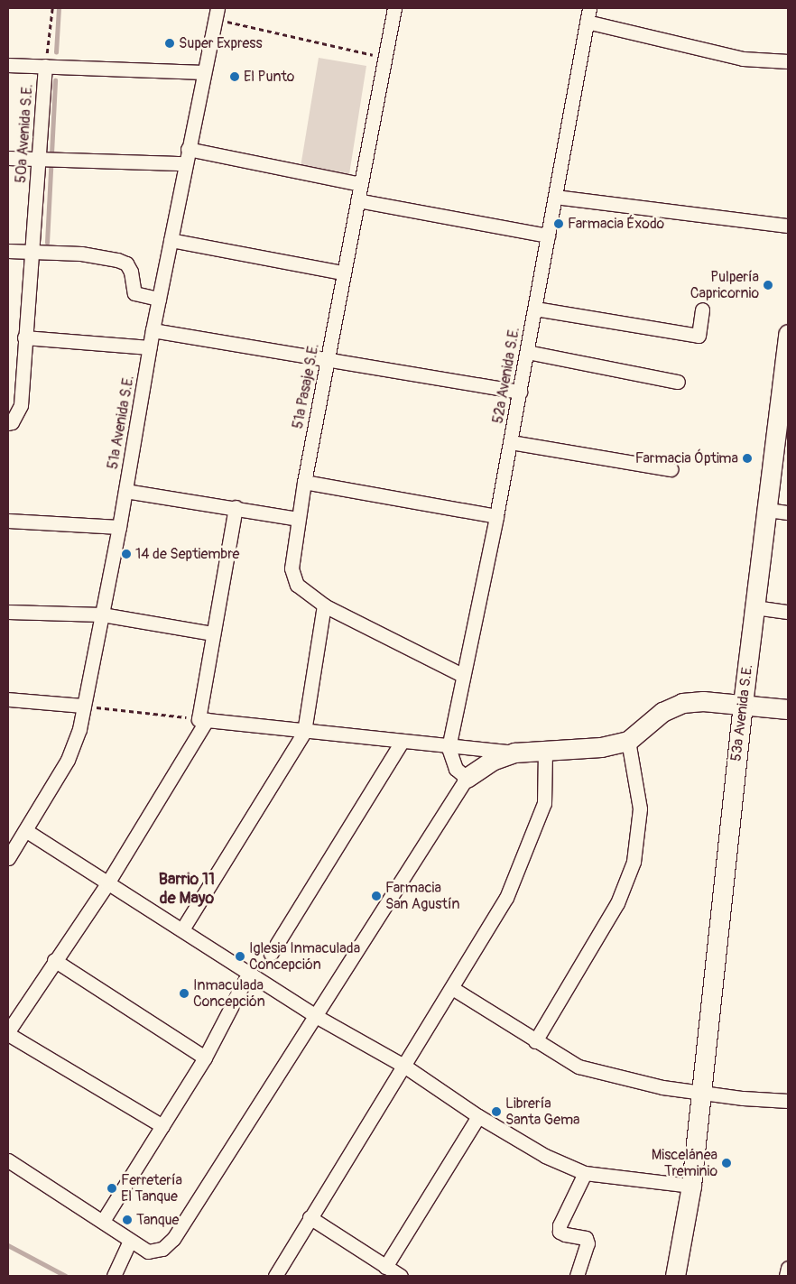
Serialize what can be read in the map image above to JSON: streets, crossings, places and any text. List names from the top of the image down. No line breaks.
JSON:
{"streets":{"street":["50a Avenida S.E.","52a Avenida S.E.","51a Pasaje S.E.","51a Avenida S.E.","53a Avenida S.E."]},"crossings":[["52a Avenida S.E.","51a Pasaje S.E."]],"districts":["Barrio 11 de Mayo"],"places":["Super Express","El Punto","Farmacia Éxodo","Pulpería Capricornio","Farmacia Óptima","14 de Septiembre","Farmacia San Agustín","Iglesia Inmaculada Concepción","Inmaculada Concepción","Librería Santa Gema","Miscelánea Treminio","Ferretería El Tanque","Tanque"]}
